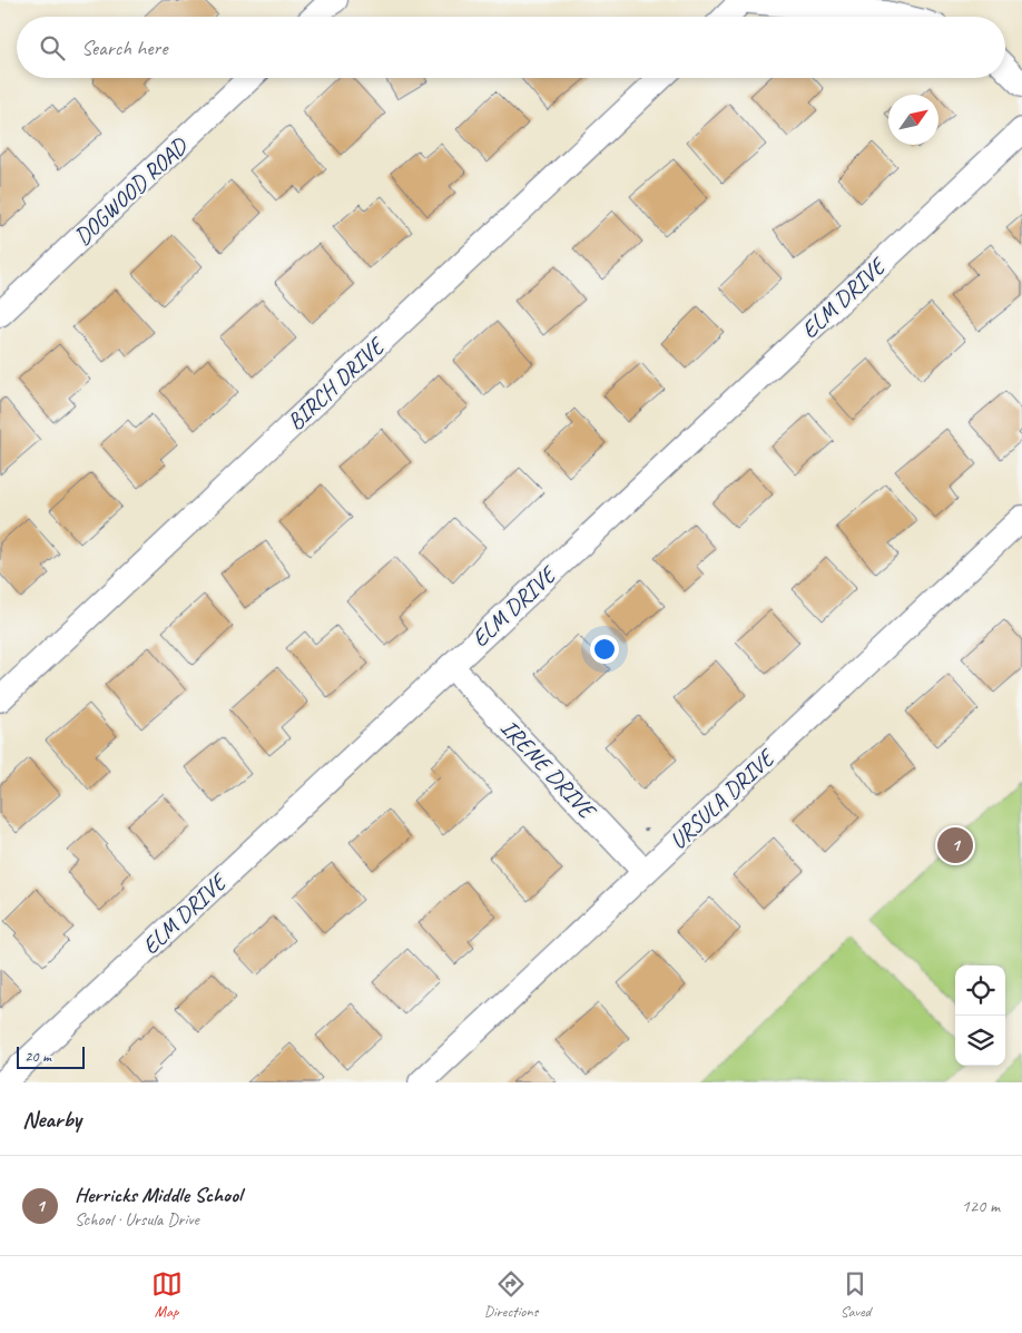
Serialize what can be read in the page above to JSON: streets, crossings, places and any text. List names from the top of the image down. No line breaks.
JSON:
{"streets":{"street":["DOGWOOD ROAD","ELM DRIVE","BIRCH DRIVE","IRENE DRIVE","URSULA DRIVE"]},"crossings":[["ELM DRIVE","IRENE DRIVE"],["IRENE DRIVE","URSULA DRIVE"]],"scale_bar":"20 m","north":"top right","page":{"search":"Search here","pins":"1","scale":"20 m","heading":"Nearby","list":[{"mark":"1","name":"Herricks Middle School","note":"School · Ursula Drive","value":"120 m"}],"nav":["Map","Directions","Saved"]}}
